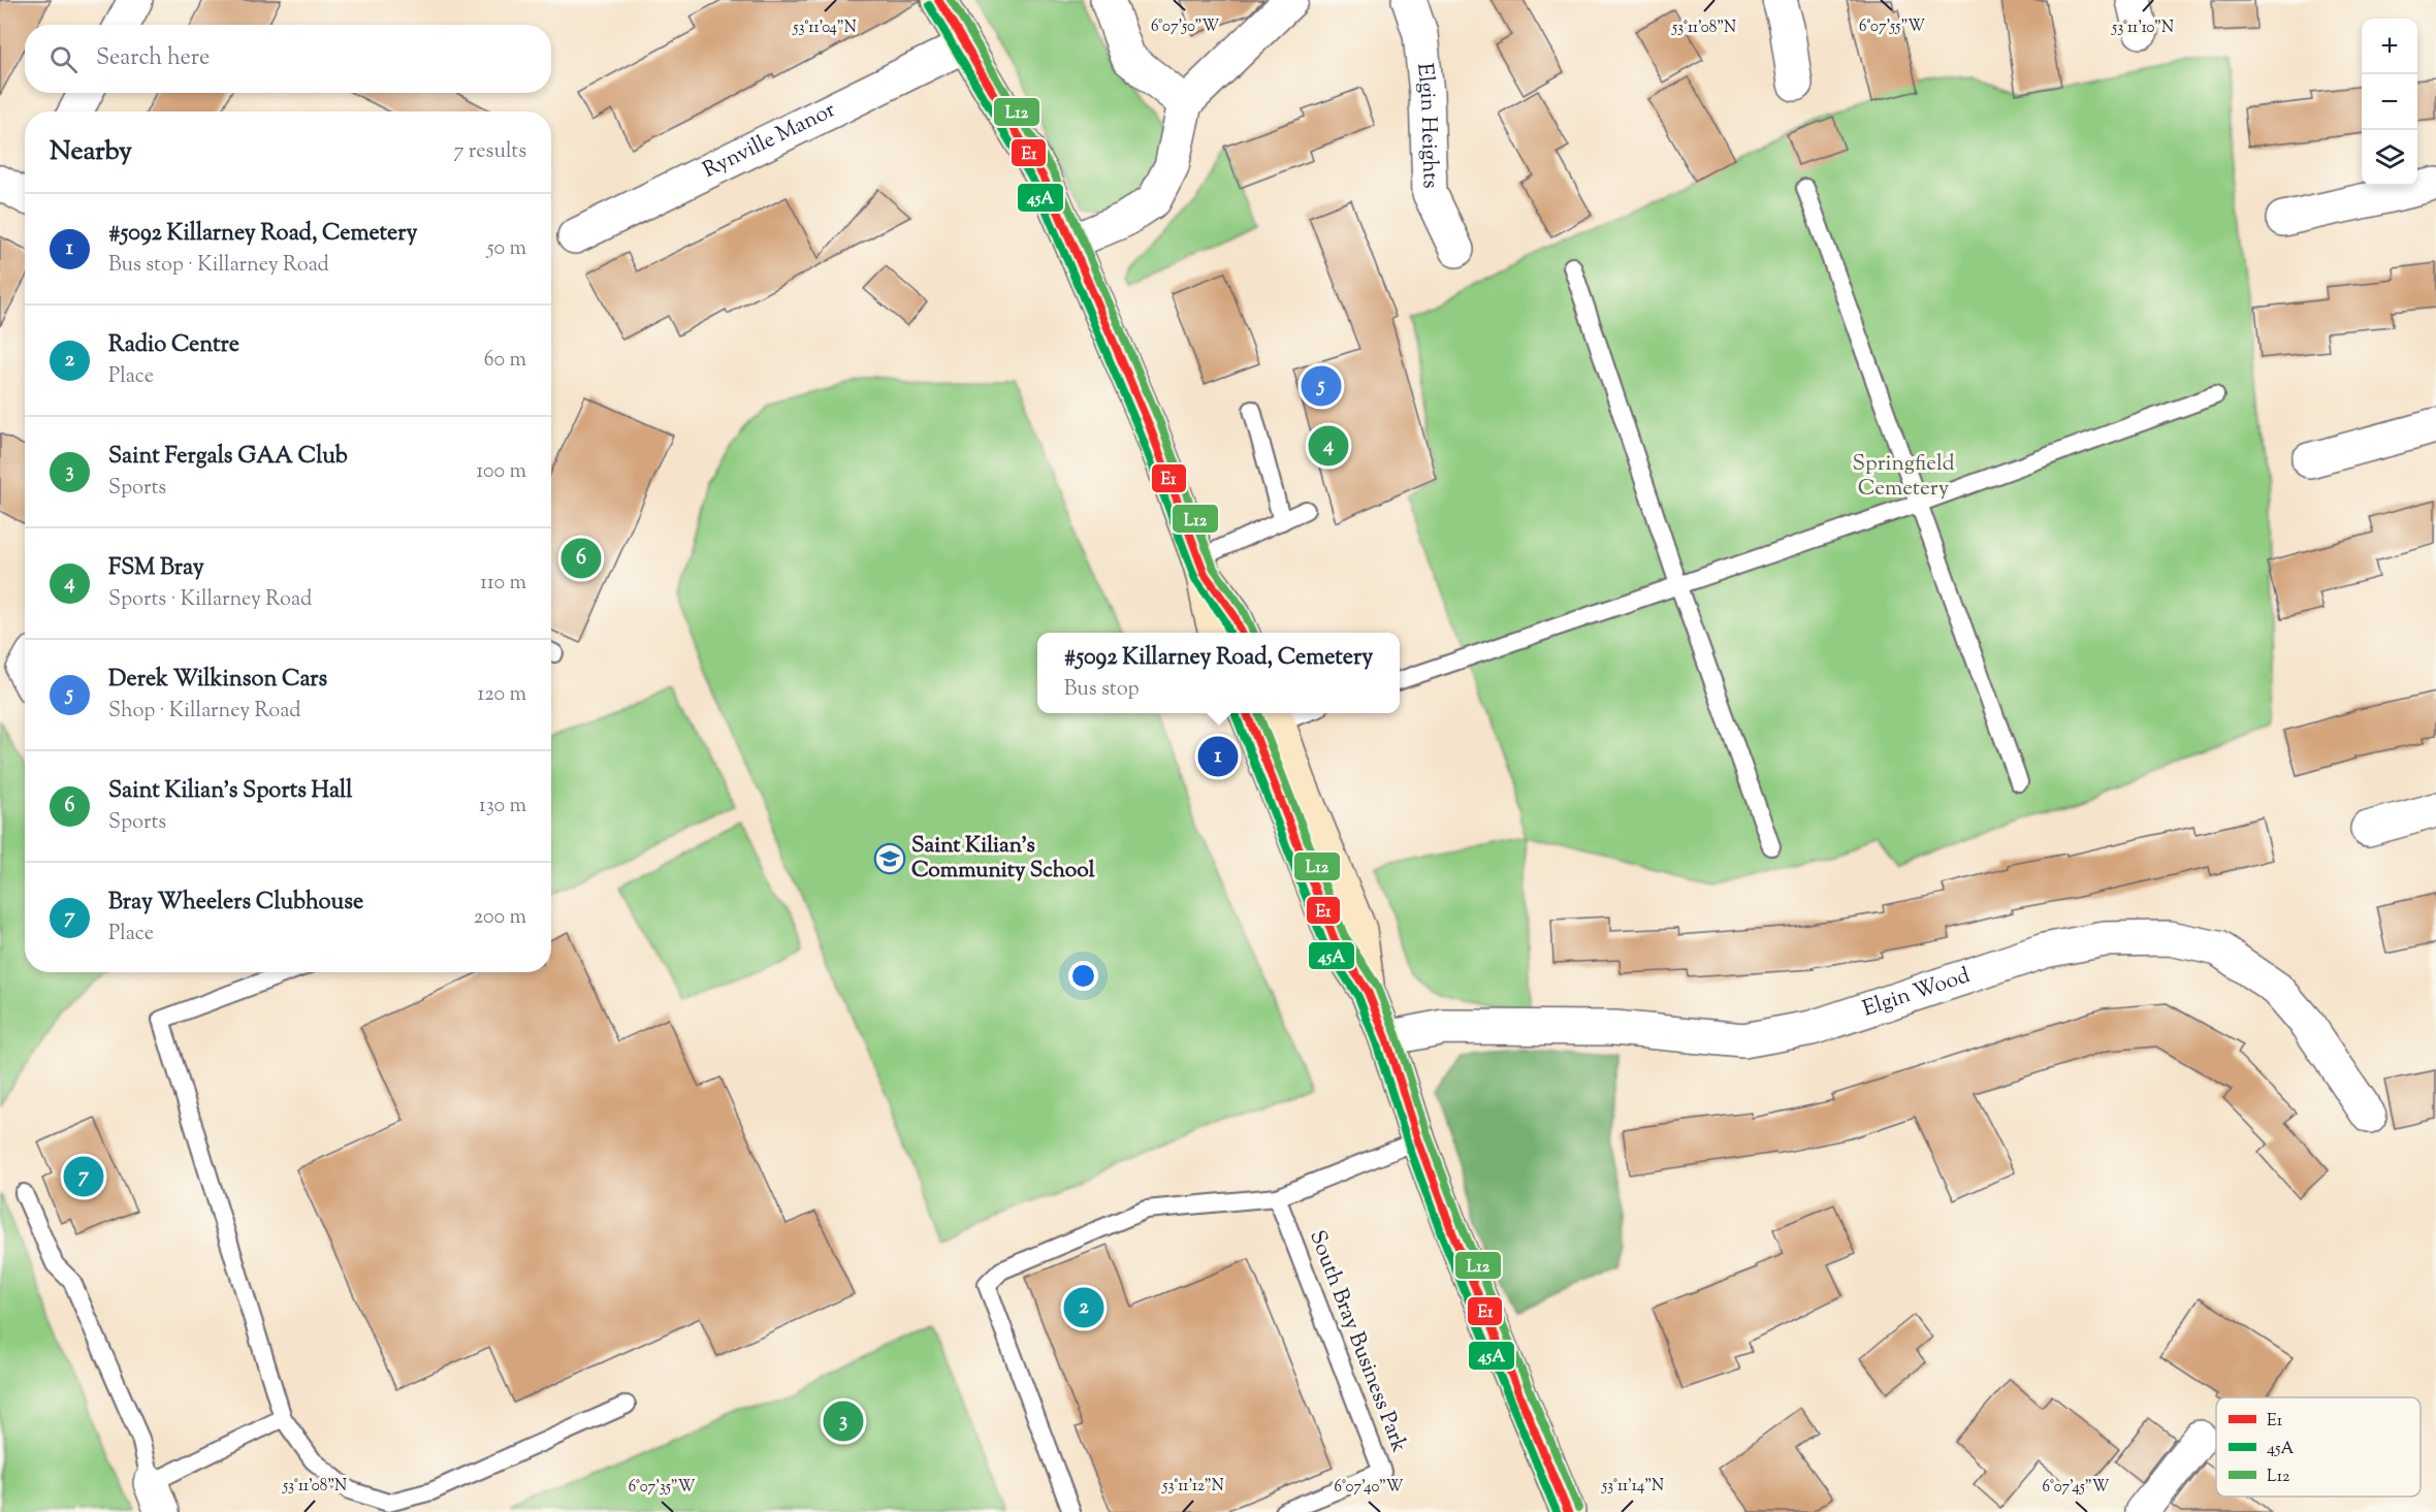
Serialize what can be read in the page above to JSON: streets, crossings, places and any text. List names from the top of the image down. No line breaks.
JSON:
{"streets":{"street":["Elgin Heights","Rynville Manor","Elgin Wood"],"lane":["South Bray Business Park"]},"parks":["Springfield Cemetery"],"places":{"school or university":["Saint Kilian's Community School"]},"lines":["transit line E1","transit line L12","transit line 45A"],"legend":["E1","45A","L12"],"page":{"map_buttons":["+","−"],"search":"Search here","heading":["Nearby","7 results"],"list":[{"mark":"1","name":"#5092 Killarney Road, Cemetery","note":"Bus stop · Killarney Road","value":"50 m"},{"mark":"2","name":"Radio Centre","note":"Place","value":"60 m"},{"mark":"3","name":"Saint Fergals GAA Club","note":"Sports","value":"100 m"},{"mark":"4","name":"FSM Bray","note":"Sports · Killarney Road","value":"110 m"},{"mark":"5","name":"Derek Wilkinson Cars","note":"Shop · Killarney Road","value":"120 m"},{"mark":"6","name":"Saint Kilian's Sports Hall","note":"Sports","value":"130 m"},{"mark":"7","name":"Bray Wheelers Clubhouse","note":"Place","value":"200 m"}],"pins":["5","4","6","1","7","2","3"],"popup":["#5092 Killarney Road, Cemetery","Bus stop"]},"coordinates":["6°07'55\"W","6°07'50\"W","53°11'04\"N","53°11'08\"N","53°11'10\"N","53°11'12\"N","53°11'14\"N","6°07'35\"W","6°07'40\"W","6°07'45\"W"]}
